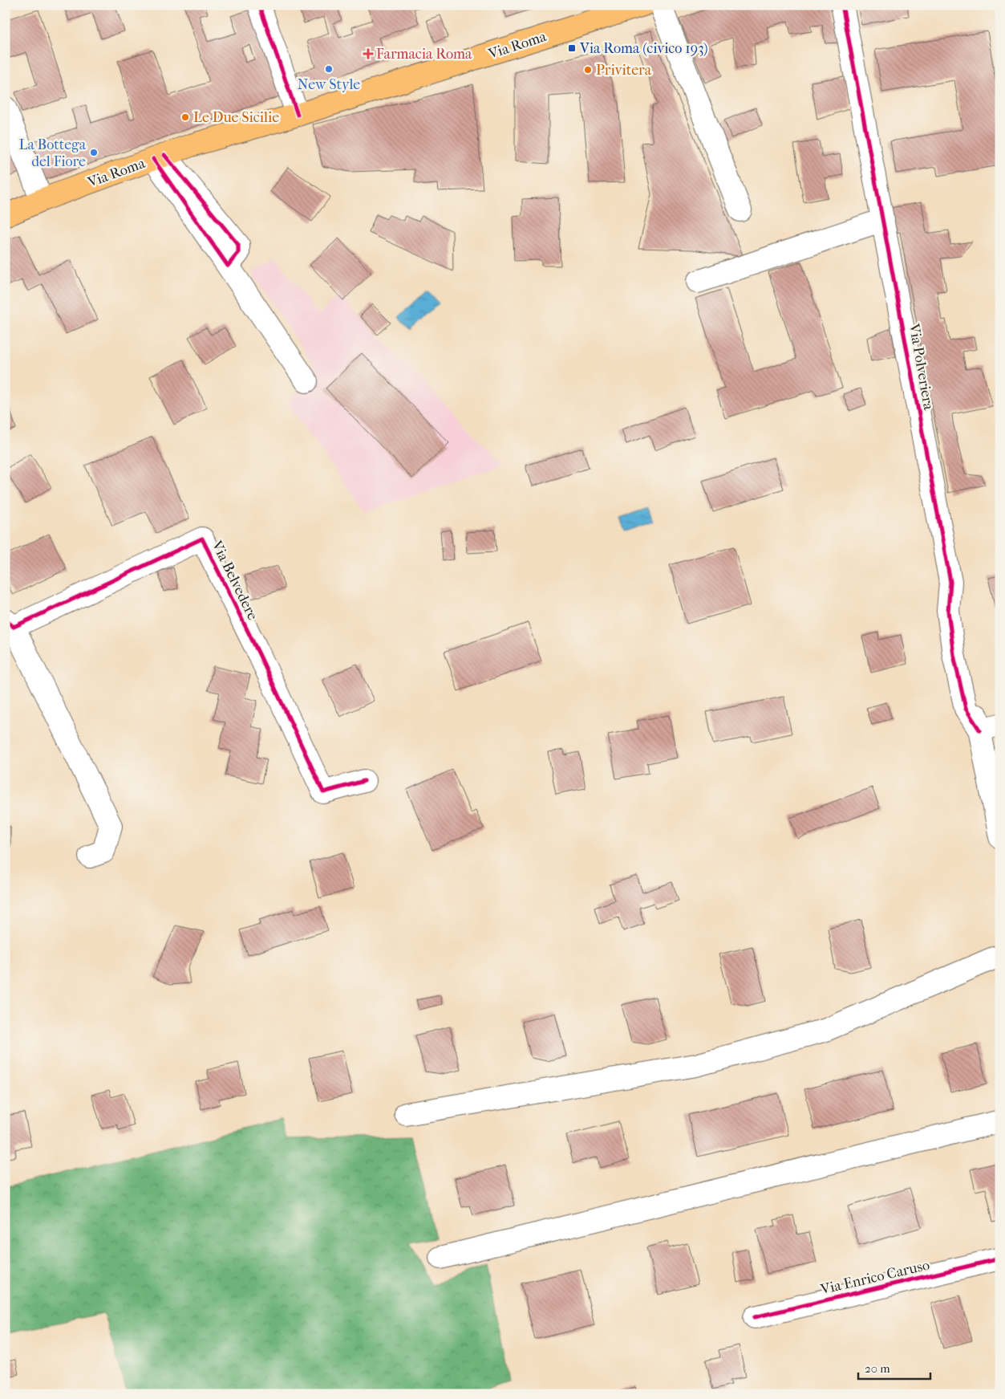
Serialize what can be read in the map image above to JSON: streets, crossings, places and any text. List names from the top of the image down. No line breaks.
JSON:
{"streets":{"main road":["Via Roma"],"street":["Via Polveriera","Via Belvedere","Via Enrico Caruso"]},"places":{"transit":["Via Roma (civico 193)"],"health":["Farmacia Roma"],"other":["New Style","Privitera","Le Due Sicilie","La Bottega del Fiore"]},"scale_bar":"20 m"}
